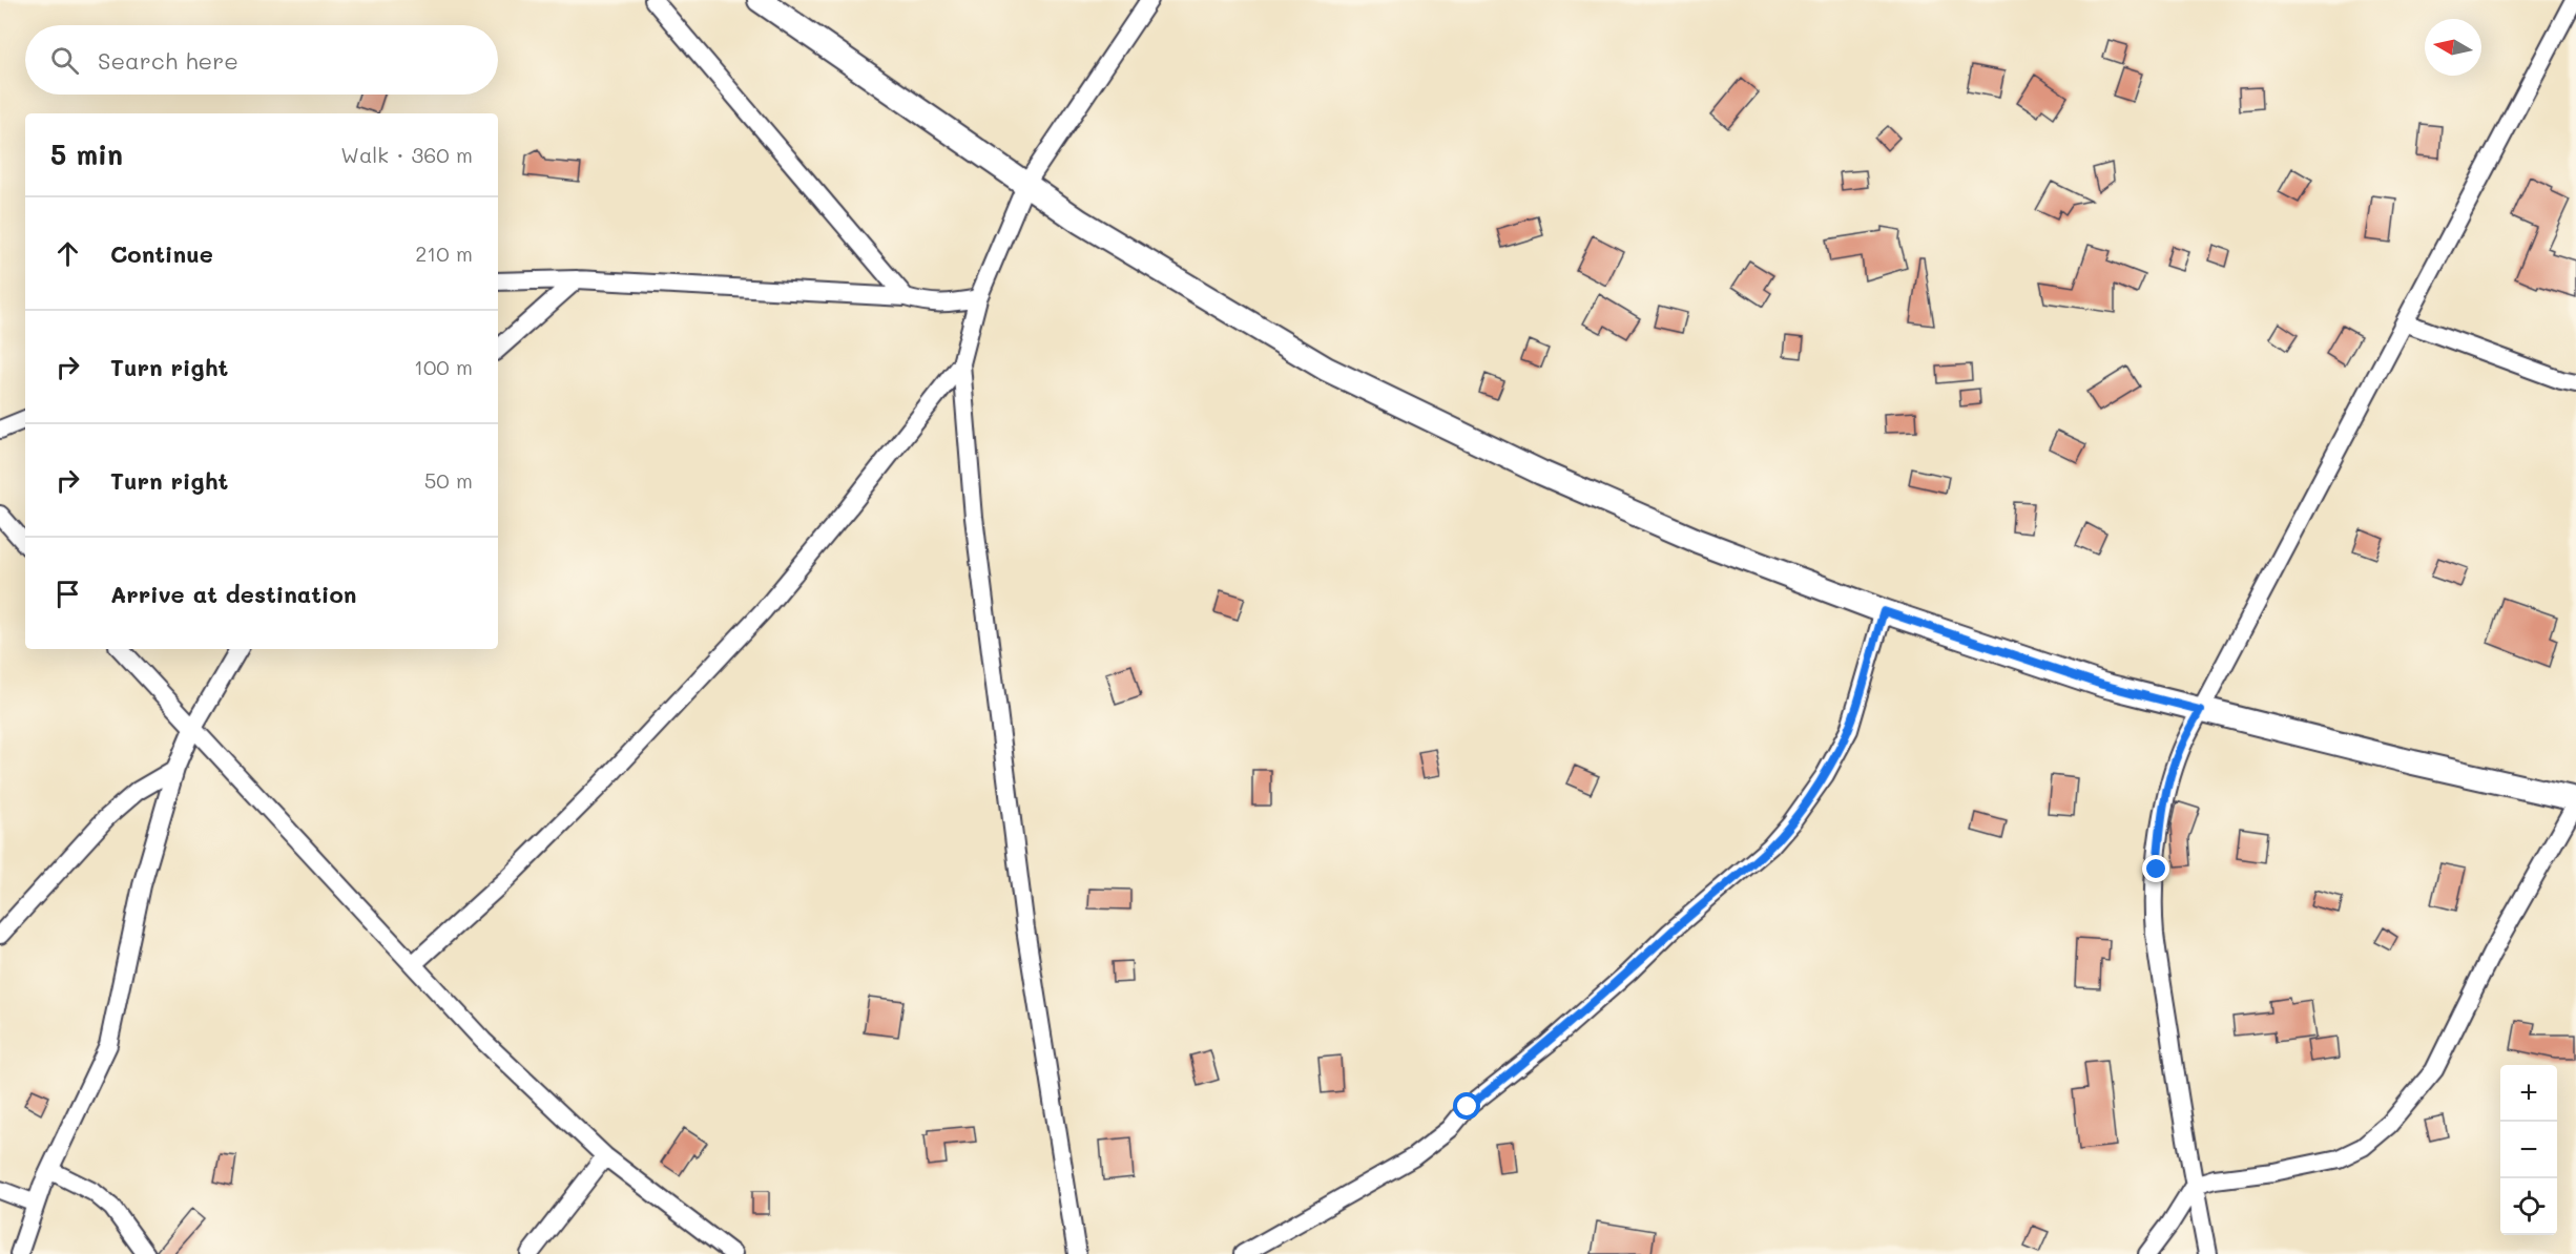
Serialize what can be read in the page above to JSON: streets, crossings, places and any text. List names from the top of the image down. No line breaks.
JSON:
{"north":"left","page":{"search":"Search here","heading":["5 min","Walk · 360 m"],"list":[["Continue","210 m"],["Turn right","100 m"],["Turn right","50 m"],"Arrive at destination"],"map_buttons":["+","−"]}}
